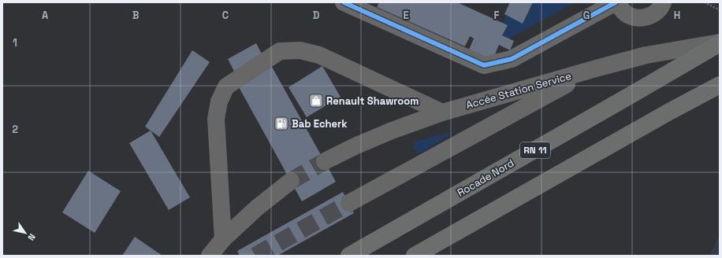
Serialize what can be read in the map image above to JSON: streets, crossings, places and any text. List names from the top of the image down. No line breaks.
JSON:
{"streets":{"highway":["RN 11","Rocade Nord"],"street":["Accée Station Service"]},"crossings":[["Accée Station Service","Rocade Nord"]],"places":{"shop":["Renault Shawroom"],"fuel station":["Bab Echerk"]},"north":"bottom right","grid":{"columns":["A","B","C","D","E","F","G","H"],"rows":["1","2"]}}
